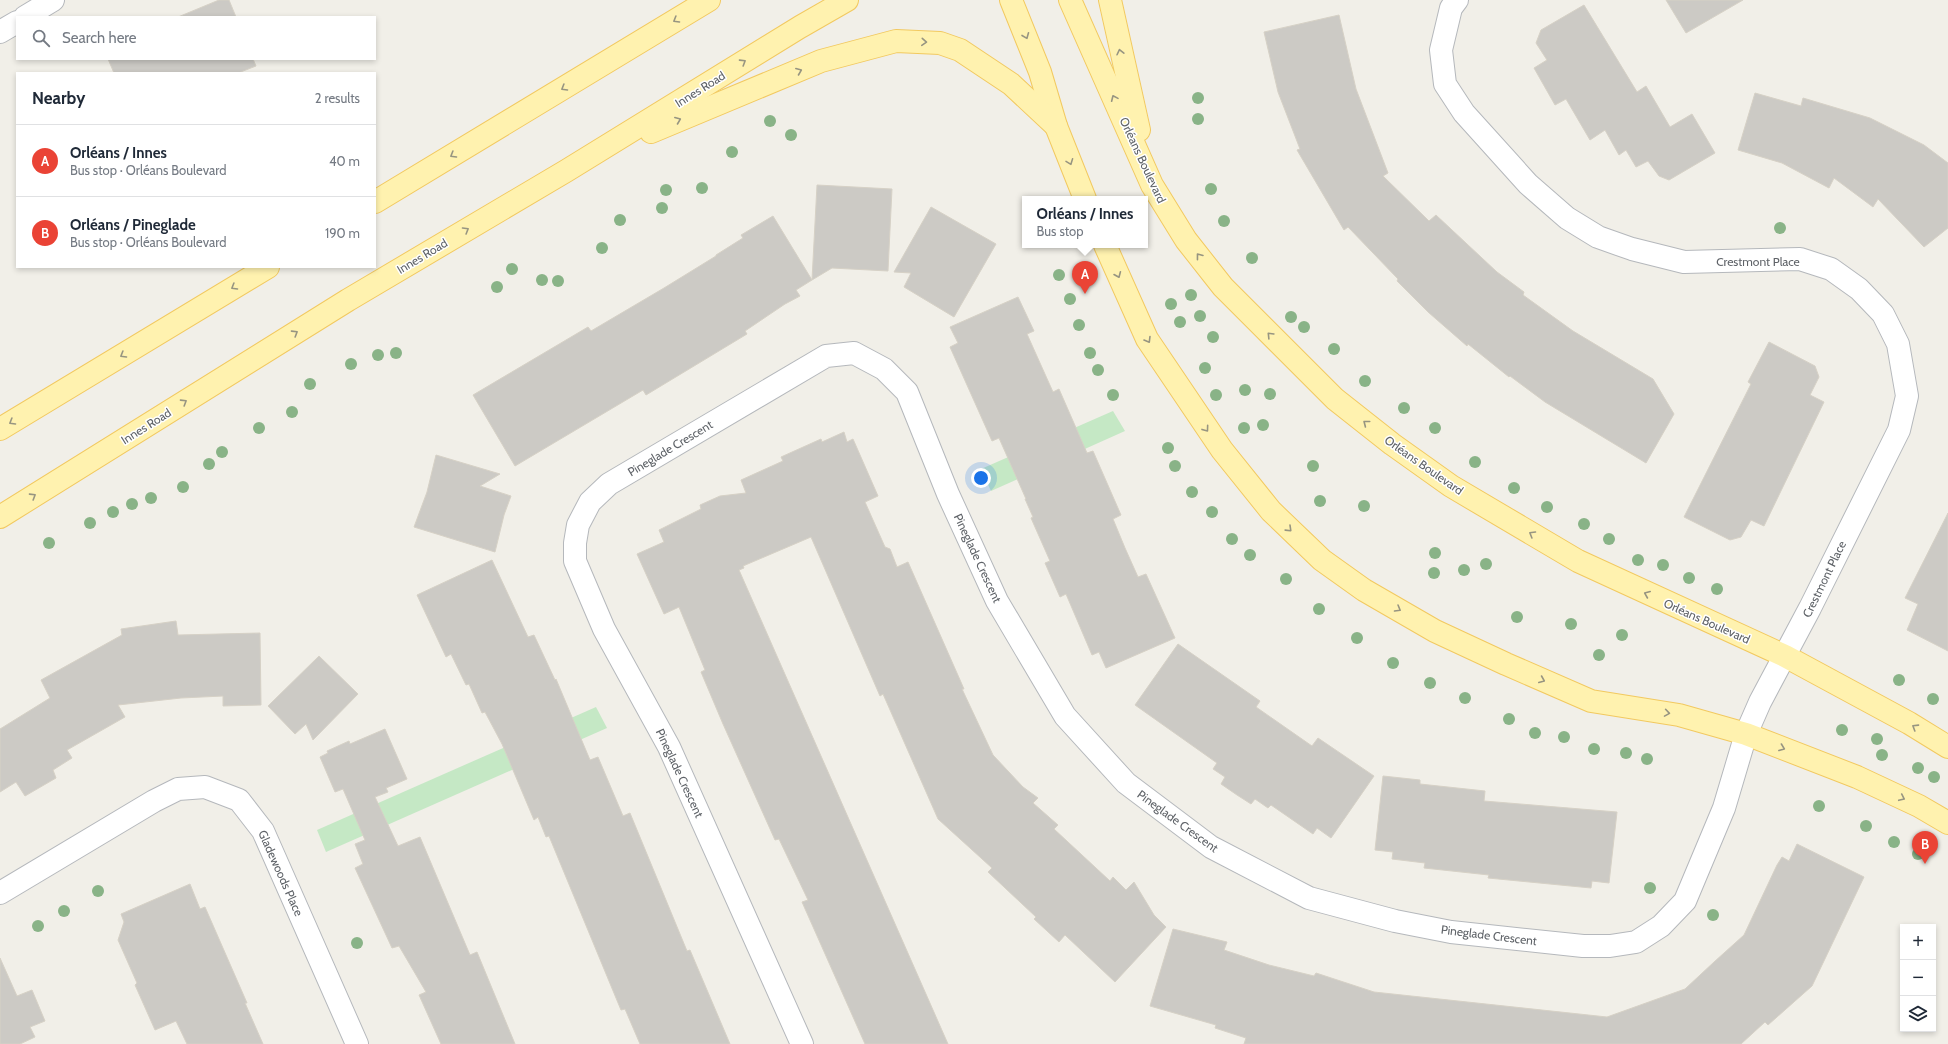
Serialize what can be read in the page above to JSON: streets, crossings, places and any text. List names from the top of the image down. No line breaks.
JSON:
{"streets":{"main road":["Innes Road","Orléans Boulevard"],"street":["Crestmont Place","Pineglade Crescent","Gladewoods Place"]},"crossings":[["Orléans Boulevard","Crestmont Place"],["Orléans Boulevard","Pineglade Crescent"],["Crestmont Place","Pineglade Crescent"]],"page":{"search":"Search here","heading":["Nearby","2 results"],"list":[{"mark":"A","name":"Orléans / Innes","note":"Bus stop · Orléans Boulevard","value":"40 m"},{"mark":"B","name":"Orléans / Pineglade","note":"Bus stop · Orléans Boulevard","value":"190 m"}],"popup":["Orléans / Innes","Bus stop"],"pins":["A","B"],"map_buttons":["+","−"]}}
